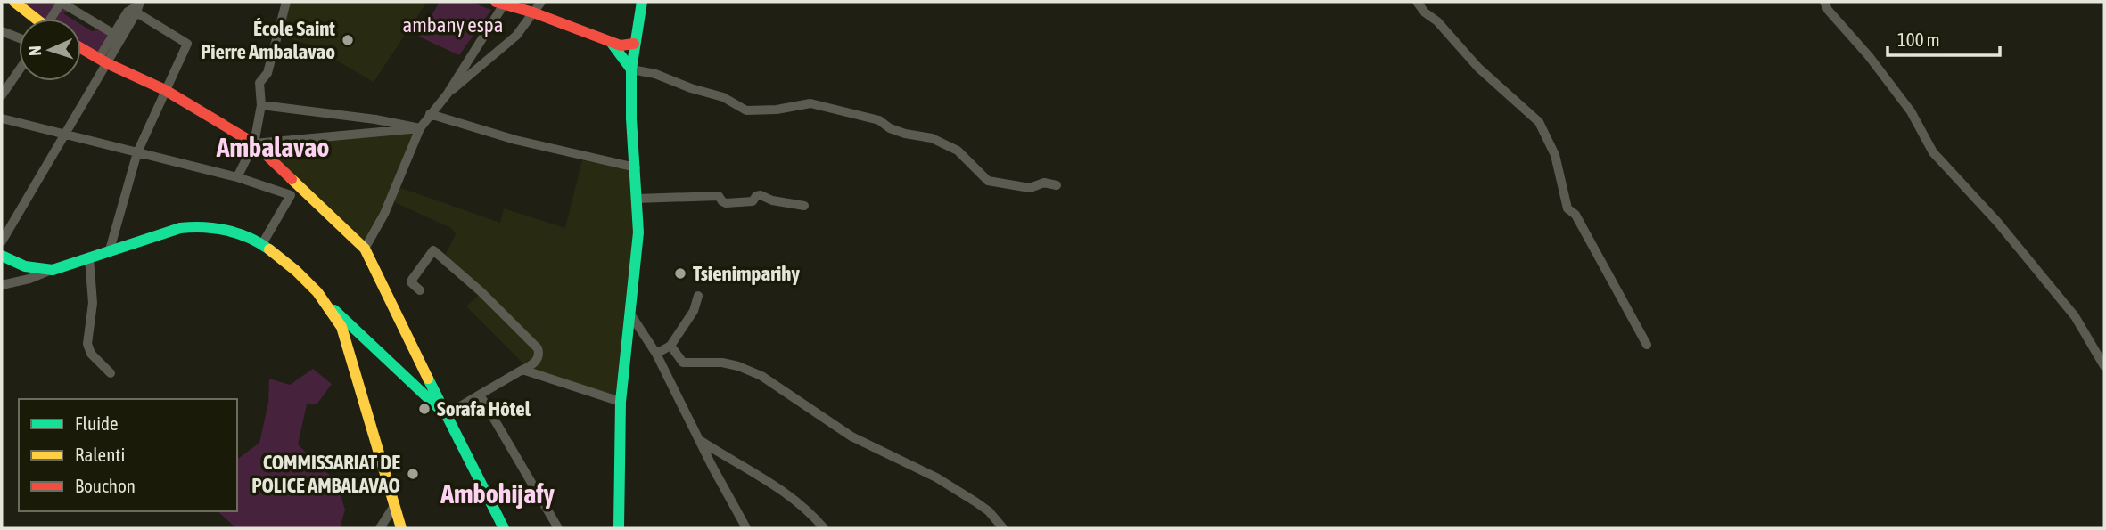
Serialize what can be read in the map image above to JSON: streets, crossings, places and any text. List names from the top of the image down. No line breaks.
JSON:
{"districts":["Ambalavao","Ambohijafy"],"parks":["ambany espa"],"places":["École Saint Pierre Ambalavao","Tsienimparihy","Sorafa Hôtel","COMMISSARIAT DE POLICE AMBALAVAO"],"legend":["Fluide","Ralenti","Bouchon"],"scale_bar":"100 m","north":"left"}
